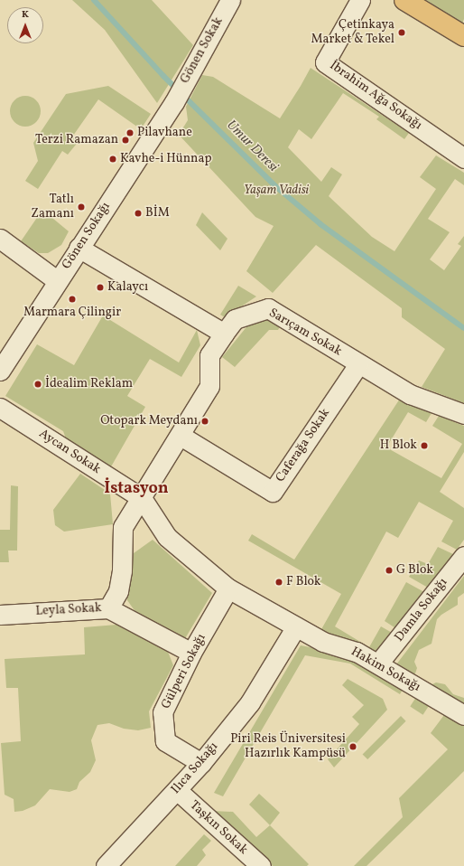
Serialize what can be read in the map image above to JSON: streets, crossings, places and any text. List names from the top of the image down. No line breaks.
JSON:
{"streets":{"street":["Gönen Sokak","İbrahim Ağa Sokağı","Gönen Sokağı","Sarıçam Sokak","Caferağa Sokak","Aycan Sokak","Leyla Sokak","Damla Sokağı","Hakim Sokağı","Gülperi Sokağı","Ilıca Sokağı","Taşkın Sokak"]},"crossings":[["Gönen Sokak","Gönen Sokağı"],["Sarıçam Sokak","Caferağa Sokak"],["Sarıçam Sokak","Aycan Sokak"],["Sarıçam Sokak","Leyla Sokak"],["Aycan Sokak","Hakim Sokağı"],["Aycan Sokak","Gülperi Sokağı"],["Leyla Sokak","Gülperi Sokağı"],["Damla Sokağı","Hakim Sokağı"],["Hakim Sokağı","Gülperi Sokağı"],["Hakim Sokağı","Ilıca Sokağı"],["Gülperi Sokağı","Ilıca Sokağı"],["Ilıca Sokağı","Taşkın Sokak"]],"districts":["İstasyon"],"water":["Umur Deresi"],"parks":["Yaşam Vadisi"],"places":["Çetinkaya Market & Tekel","Pilavhane","Terzi Ramazan","Kavhe-i Hünnap","Tatlı Zamanı","BİM","Kalaycı","Marmara Çilingir","İdealim Reklam","Otopark Meydanı","H Blok","G Blok","F Blok","Piri Reis Üniversitesi Hazırlık Kampüsü"],"north":"top"}
